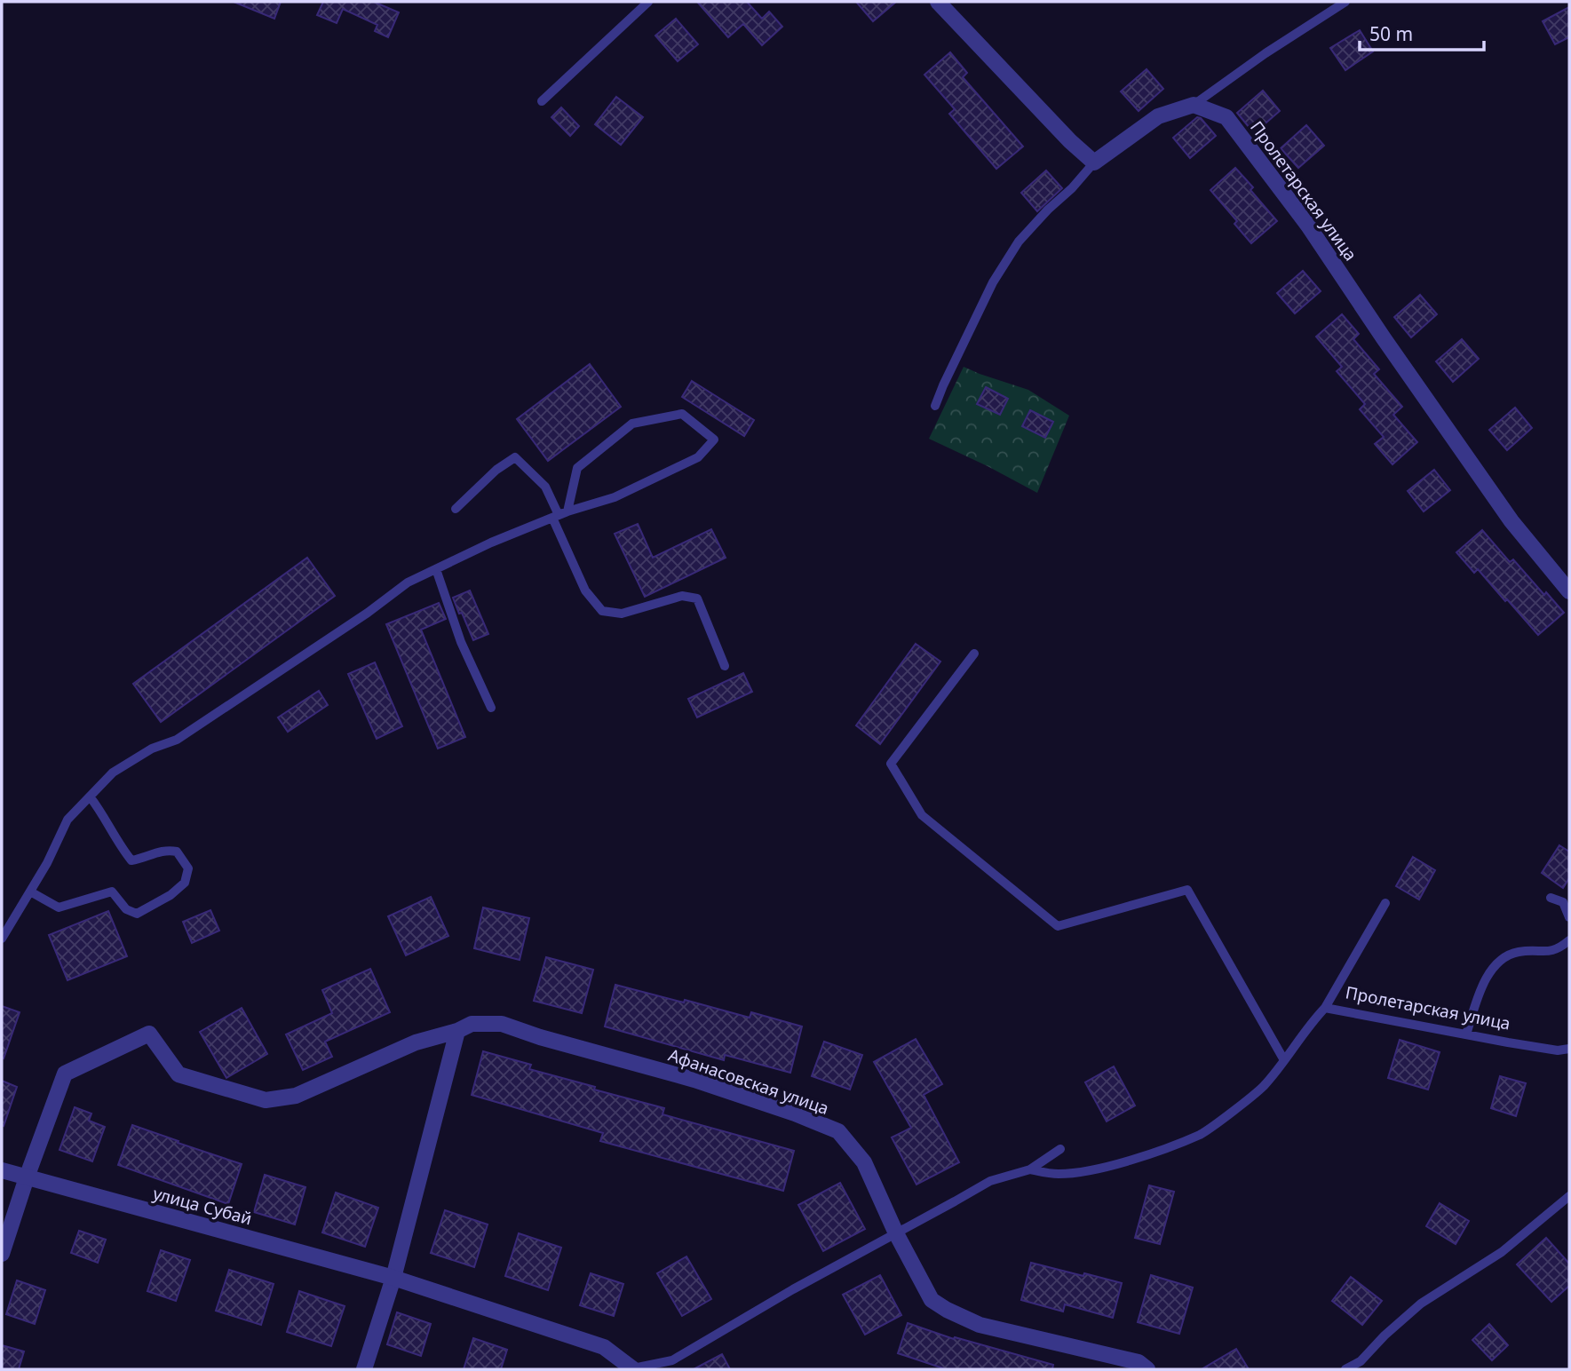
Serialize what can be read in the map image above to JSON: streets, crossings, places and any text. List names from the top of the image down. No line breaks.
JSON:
{"streets":{"street":["Пролетарская улица","Афанасовская улица","улица Субай"]},"crossings":[["Афанасовская улица","улица Субай"]],"scale_bar":"50 m"}
